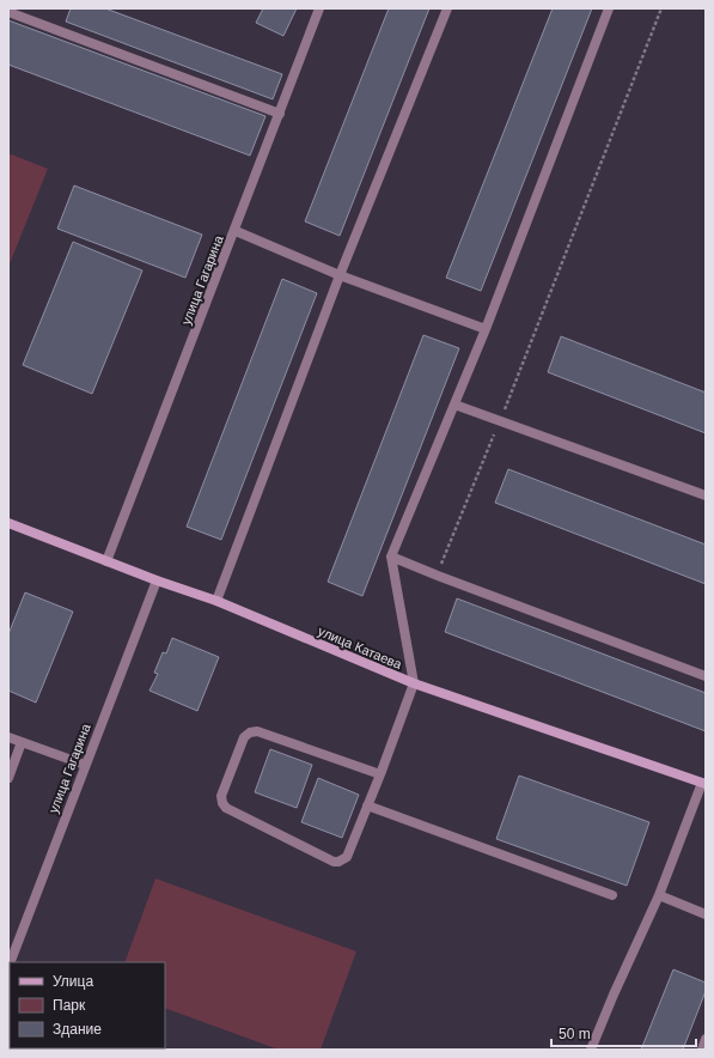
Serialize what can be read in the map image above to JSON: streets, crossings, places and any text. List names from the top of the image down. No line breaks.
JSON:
{"streets":{"street":["улица Гагарина","улица Катаева"]},"crossings":[["улица Гагарина","улица Катаева"]],"legend":["Улица","Парк","Здание"],"scale_bar":"50 m"}
